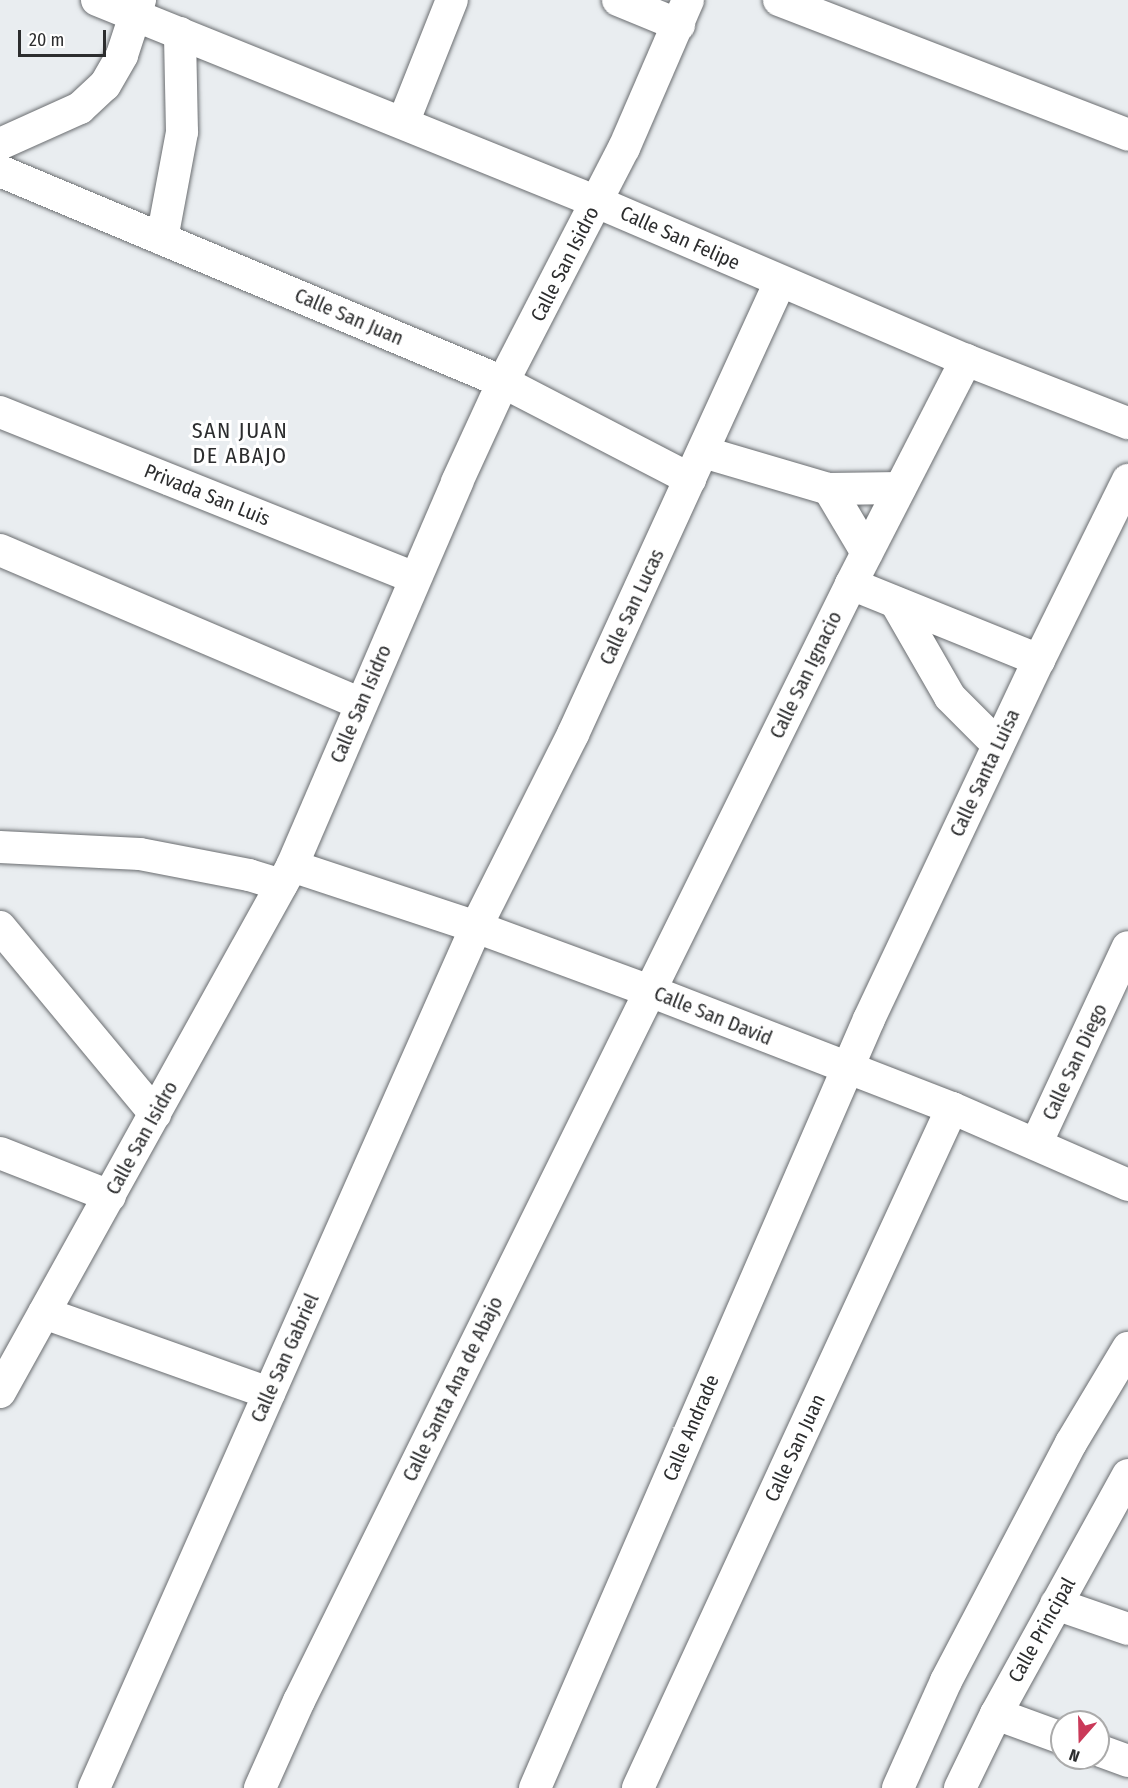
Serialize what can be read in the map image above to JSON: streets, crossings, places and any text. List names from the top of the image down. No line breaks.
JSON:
{"streets":{"street":["Calle San Felipe","Calle San Isidro","Calle San Juan","Privada San Luis","Calle San Lucas","Calle San Ignacio","Calle Santa Luisa","Calle San David","Calle San Diego","Calle San Gabriel","Calle Santa Ana de Abajo","Calle Andrade","Calle Principal"]},"crossings":[["Calle San Felipe","Calle San Isidro"],["Calle San Felipe","Calle San Lucas"],["Calle San Felipe","Calle San Ignacio"],["Calle San Isidro","Calle San Juan"],["Calle San Isidro","Privada San Luis"],["Calle San Isidro","Calle San David"],["Calle San Juan","Calle San Lucas"],["Calle San Juan","Calle San Ignacio"],["Calle San Juan","Calle San David"],["Calle San Lucas","Calle San David"],["Calle San Lucas","Calle San Gabriel"],["Calle San Ignacio","Calle San David"],["Calle San Ignacio","Calle Santa Ana de Abajo"],["Calle Santa Luisa","Calle San David"],["Calle Santa Luisa","Calle Andrade"],["Calle San David","Calle San Diego"],["Calle San David","Calle San Gabriel"],["Calle San David","Calle Santa Ana de Abajo"],["Calle San David","Calle Andrade"]],"districts":["SAN JUAN DE ABAJO"],"scale_bar":"20 m","north":"bottom"}
